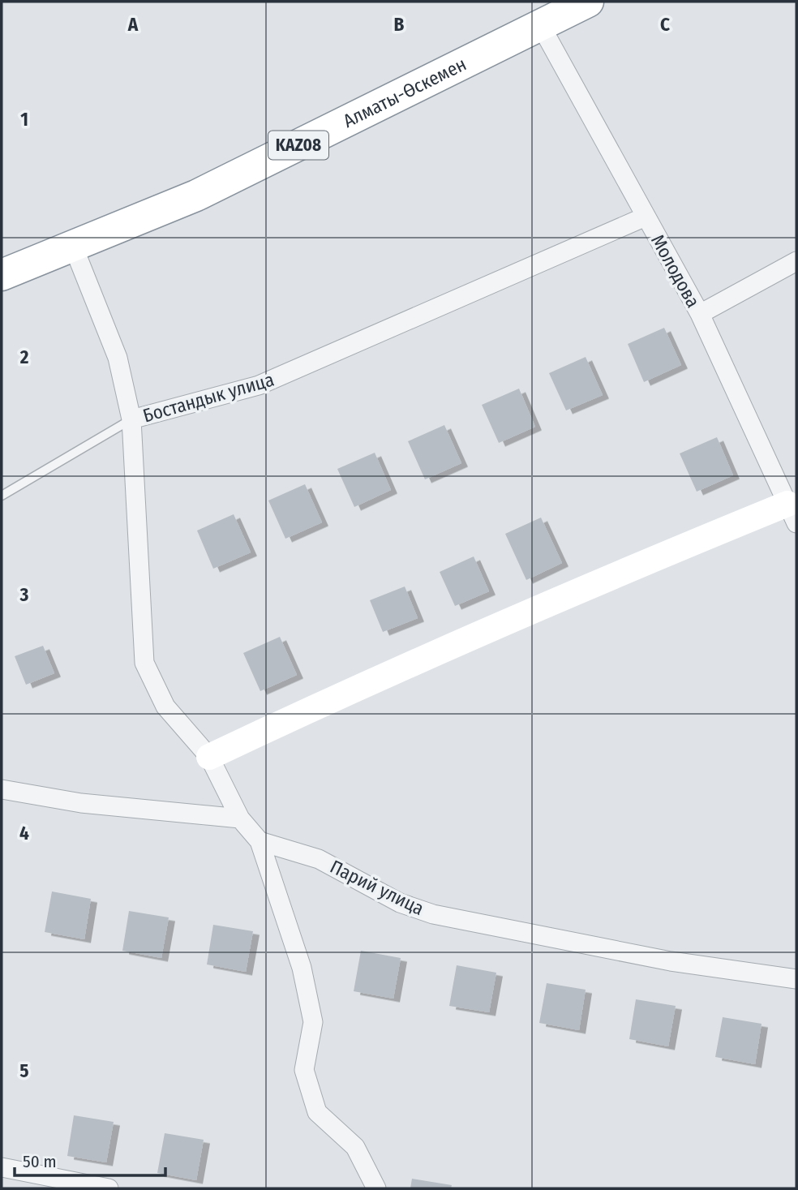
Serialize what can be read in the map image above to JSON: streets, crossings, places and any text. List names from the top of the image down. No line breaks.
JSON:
{"streets":{"highway":["Алматы-Өскемен","KAZ08"],"street":["Молодова","Бостандык улица","Парий улица"]},"crossings":[["Алматы-Өскемен","Молодова"],["Молодова","Бостандык улица"]],"scale_bar":"50 m","grid":{"columns":["A","B","C"],"rows":["1","2","3","4","5"]}}
